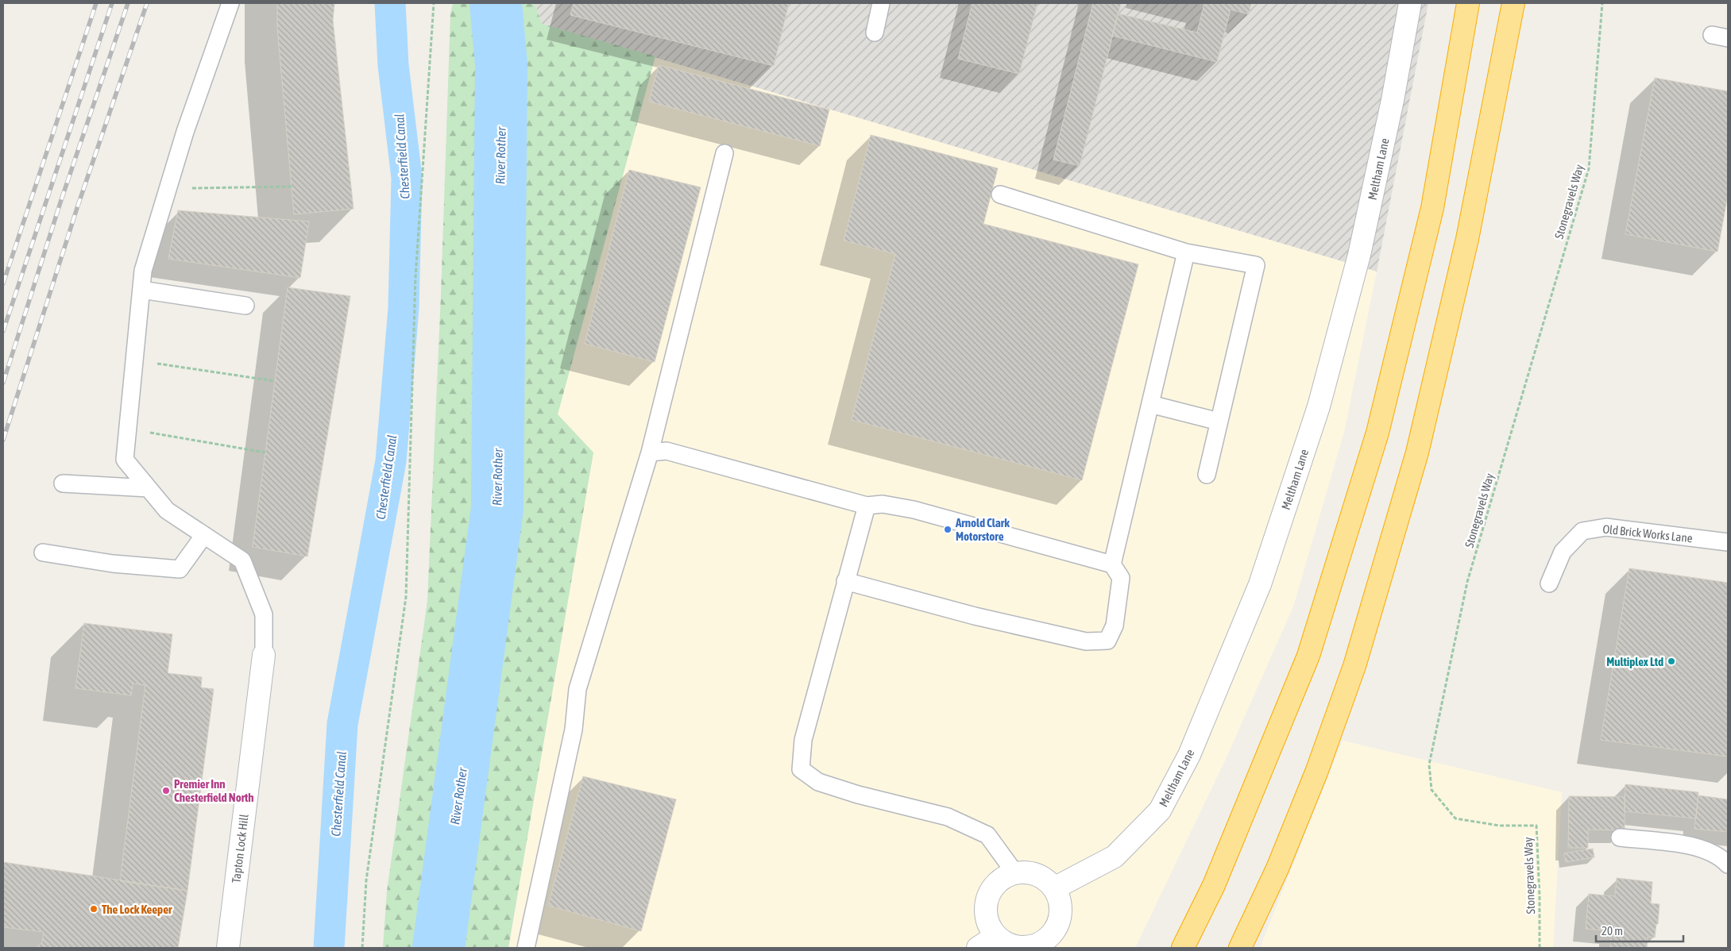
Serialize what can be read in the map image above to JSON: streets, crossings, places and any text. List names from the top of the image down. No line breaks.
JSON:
{"streets":{"street":["Meltham Lane","Tapton Lock Hill"],"lane":["Old Brick Works Lane"],"path":["Stonegravels Way"]},"water":["River Rother","Chesterfield Canal"],"places":["Arnold Clark Motorstore","Multiplex Ltd","Premier Inn Chesterfield North","The Lock Keeper"],"scale_bar":"20 m"}
